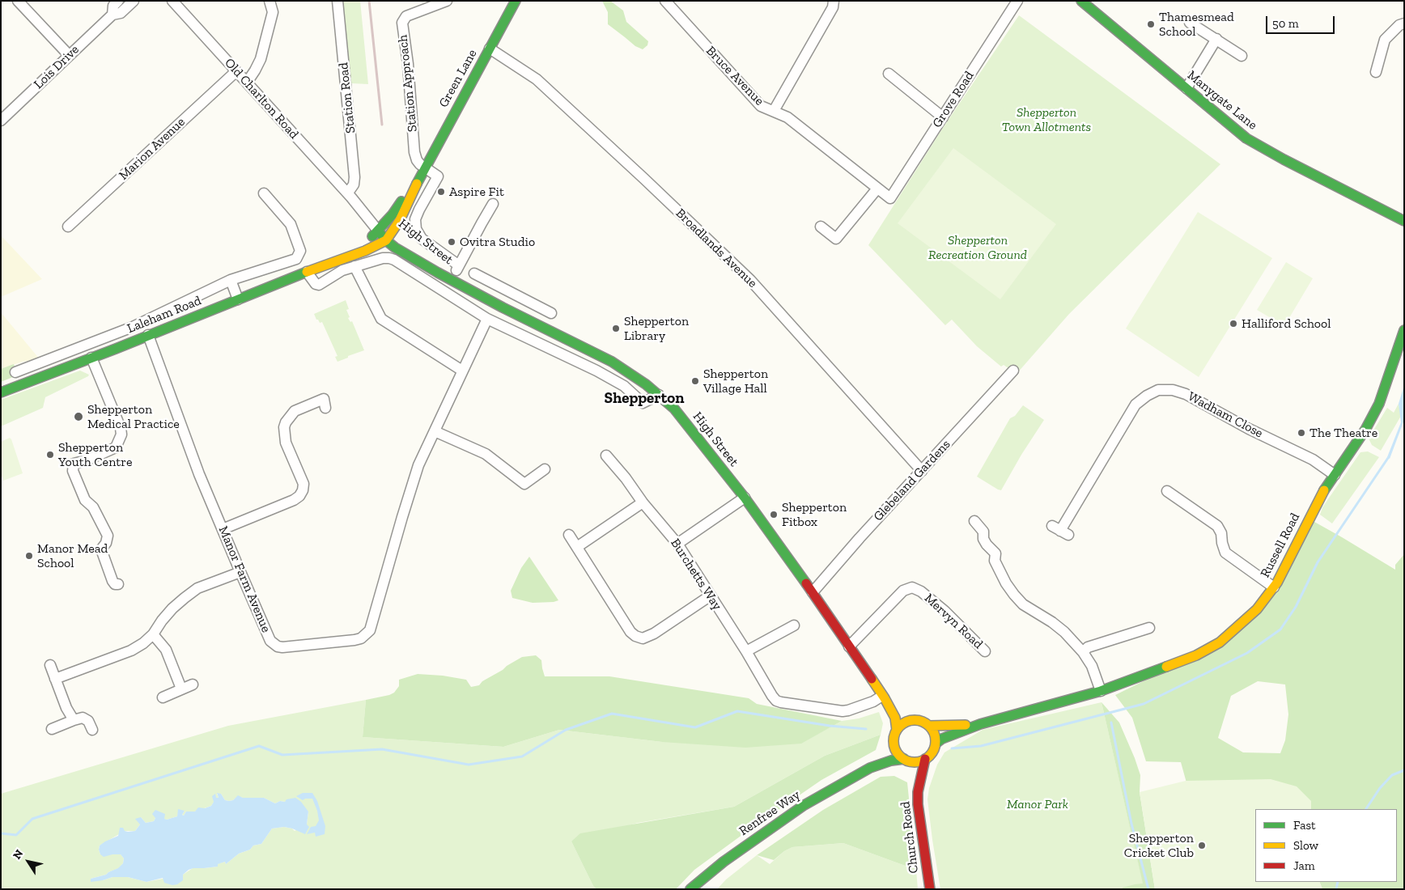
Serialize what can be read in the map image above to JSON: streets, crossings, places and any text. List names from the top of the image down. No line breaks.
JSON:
{"streets":{"main road":["Green Lane","Manygate Lane","High Street","Laleham Road","Russell Road","Renfree Way","Church Road"],"street":["Lois Drive","Bruce Avenue","Station Approach","Station Road","Old Charlton Road","Grove Road","Marion Avenue","Broadlands Avenue","Wadham Close","Glebeland Gardens","Burchetts Way","Manor Farm Avenue","Mervyn Road"]},"crossings":[["Bruce Avenue","Grove Road"],["Green Lane","Station Approach"],["Green Lane","Old Charlton Road"],["Green Lane","High Street"],["Green Lane","Broadlands Avenue"],["Green Lane","Laleham Road"],["Station Road","Old Charlton Road"],["Old Charlton Road","Marion Avenue"],["Old Charlton Road","High Street"],["Old Charlton Road","Laleham Road"],["High Street","Laleham Road"],["High Street","Glebeland Gardens"],["High Street","Russell Road"],["High Street","Burchetts Way"],["High Street","Mervyn Road"],["High Street","Renfree Way"],["High Street","Church Road"],["Broadlands Avenue","Glebeland Gardens"],["Laleham Road","Manor Farm Avenue"],["Wadham Close","Russell Road"],["Russell Road","Renfree Way"],["Russell Road","Church Road"],["Renfree Way","Church Road"]],"districts":["Shepperton"],"parks":["Shepperton Town Allotments","Shepperton Recreation Ground","Manor Park"],"places":["Thamesmead School","Aspire Fit","Ovitra Studio","Halliford School","Shepperton Library","Shepperton Village Hall","Shepperton Medical Practice","The Theatre","Shepperton Youth Centre","Shepperton Fitbox","Manor Mead School","Shepperton Cricket Club"],"legend":["Fast","Slow","Jam"],"scale_bar":"50 m","north":"top left"}
